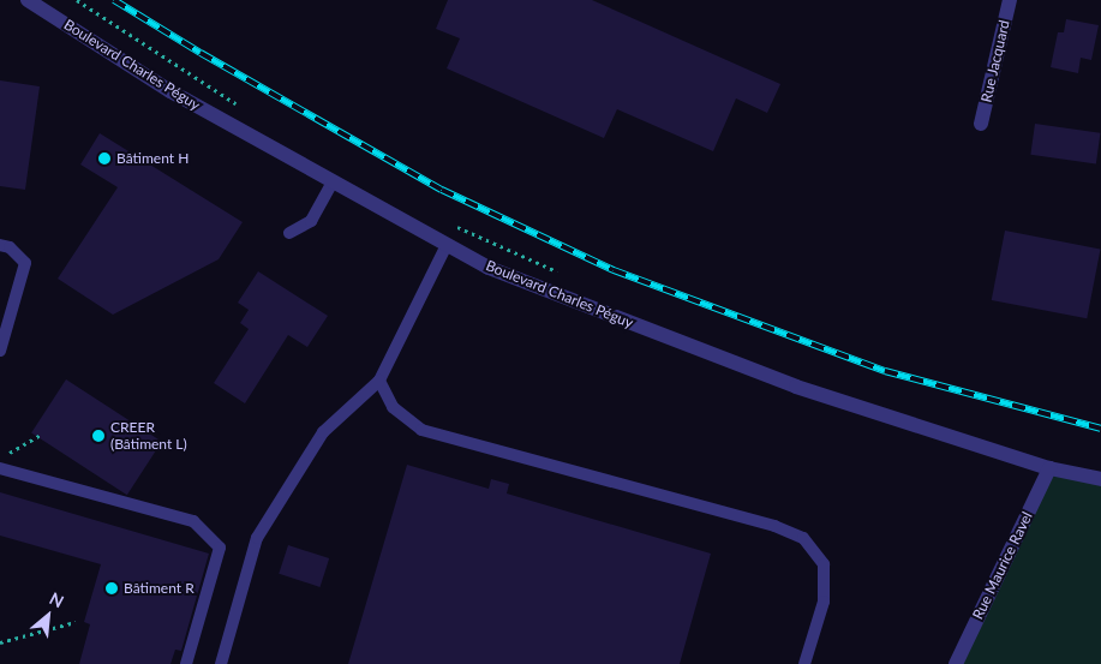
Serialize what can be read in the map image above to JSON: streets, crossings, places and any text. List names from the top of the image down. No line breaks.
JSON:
{"streets":{"street":["Rue Jacquard","Boulevard Charles Péguy","Rue Maurice Ravel"]},"crossings":[["Boulevard Charles Péguy","Rue Maurice Ravel"]],"places":["Bâtiment H","CREER (Bâtiment L)","Bâtiment R"],"north":"top right"}
